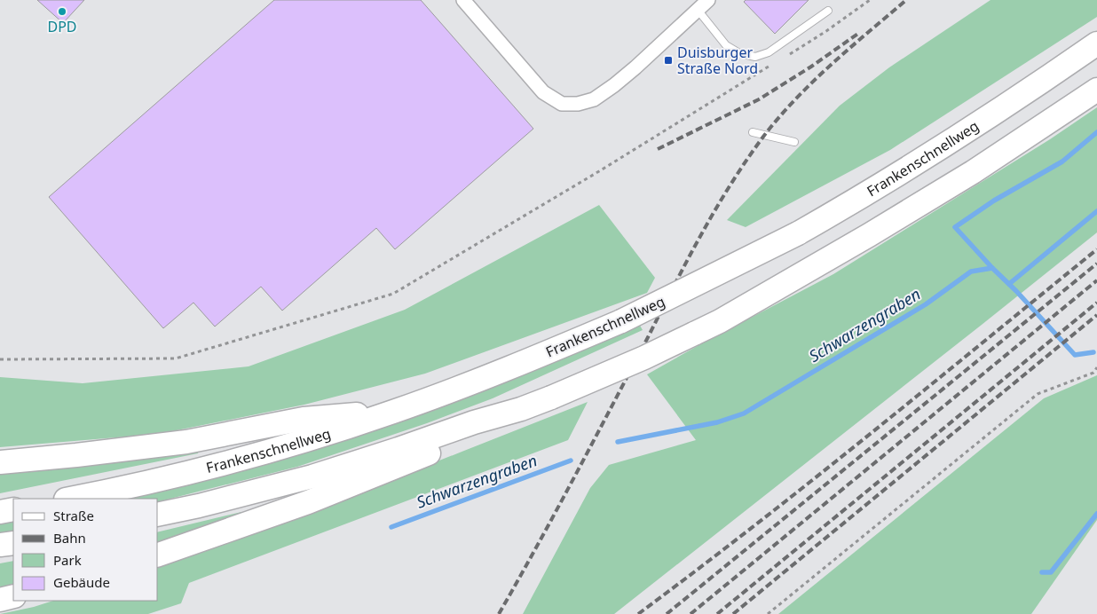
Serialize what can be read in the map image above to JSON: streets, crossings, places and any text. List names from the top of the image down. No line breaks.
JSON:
{"streets":{"highway":["Frankenschnellweg"]},"water":["Schwarzengraben"],"places":{"other":["DPD"],"transit":["Duisburger Straße Nord"]},"legend":["Straße","Bahn","Park","Gebäude"]}
